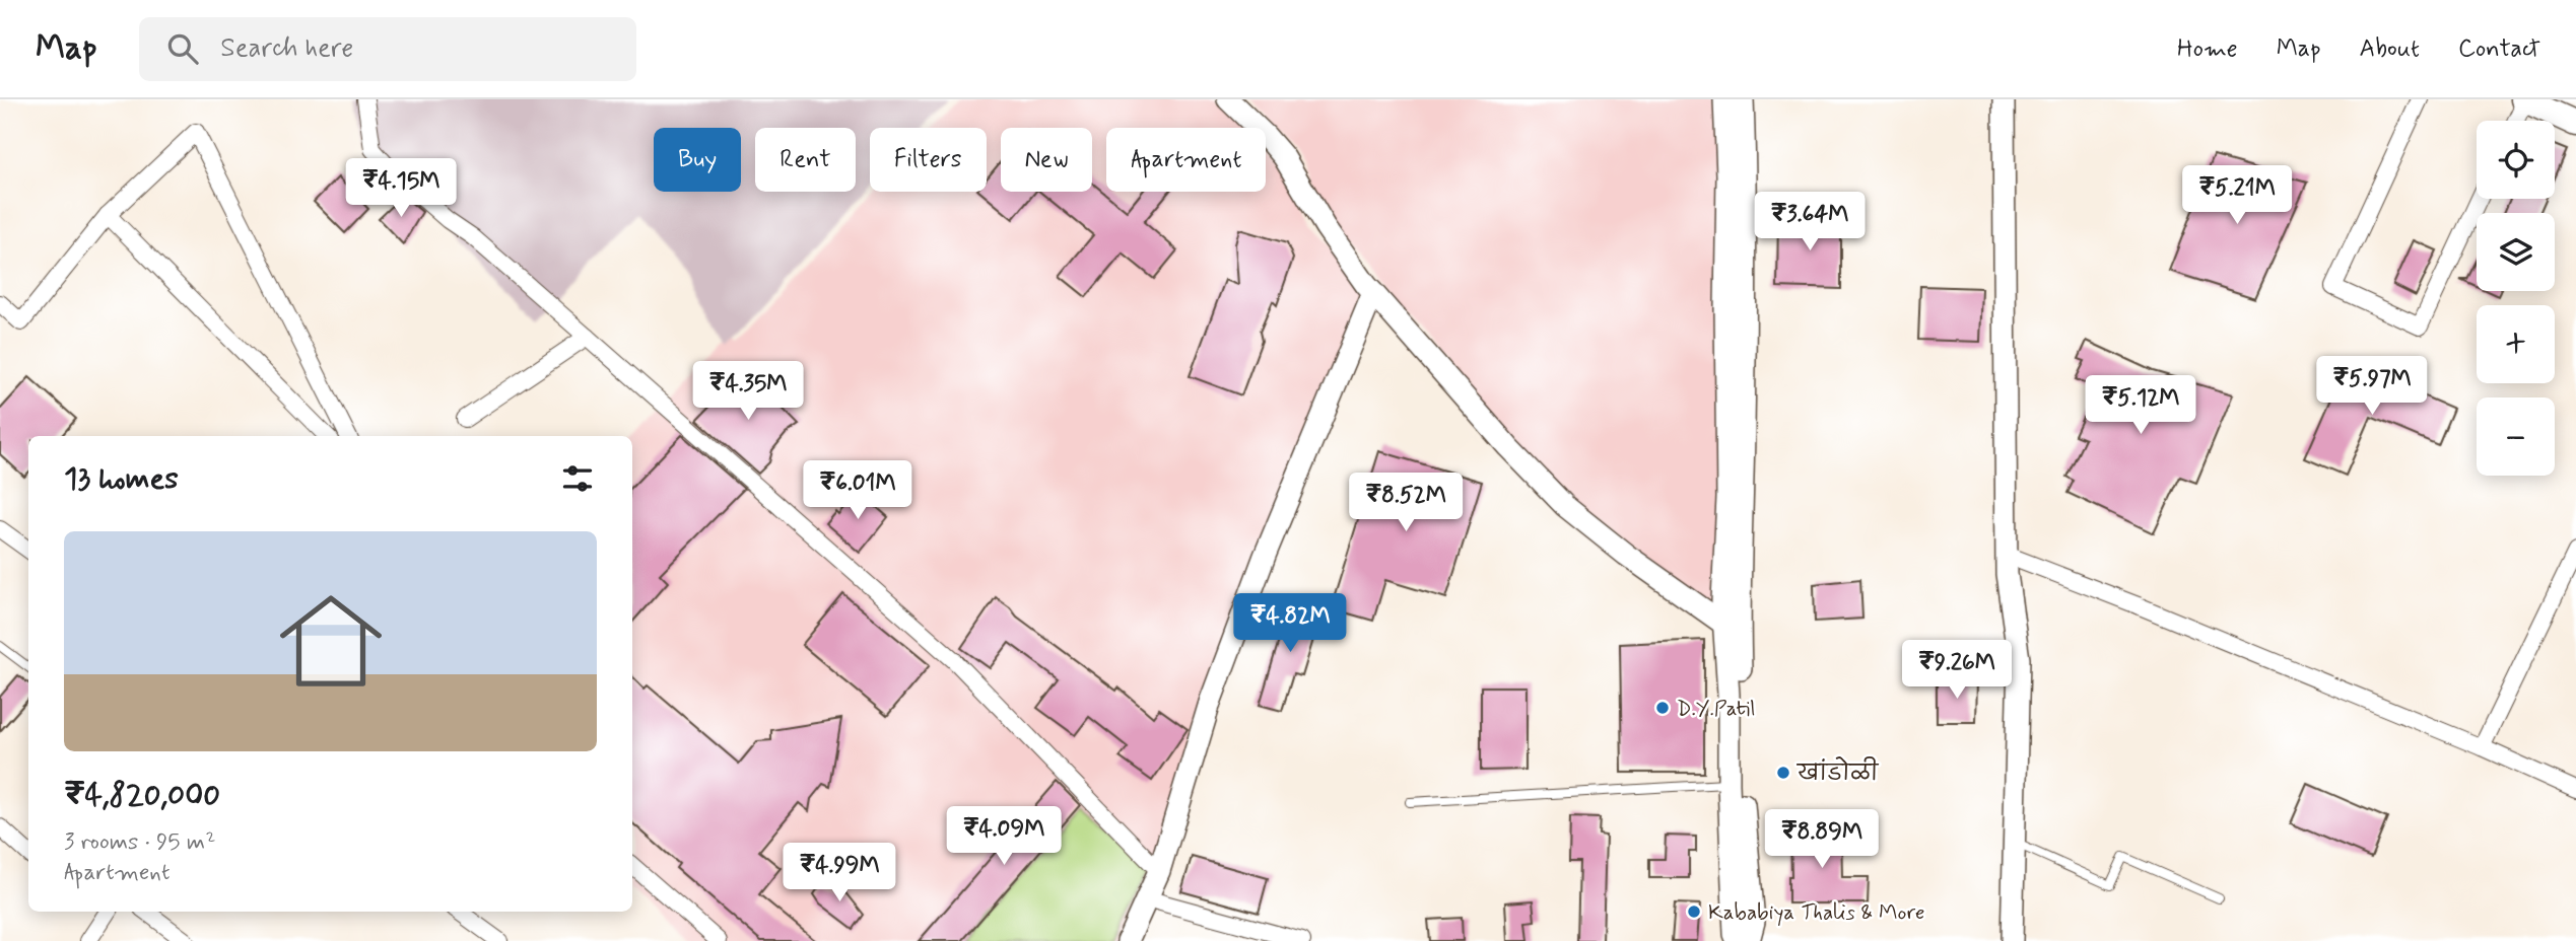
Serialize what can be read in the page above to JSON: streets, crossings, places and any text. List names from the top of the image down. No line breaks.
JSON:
{"places":["D.Y.Patil","खांडोळी","Kababiya Thalis & More"],"page":{"header":"Map","search":"Search here","nav":["Home","Map","About","Contact"],"map_buttons":["+","−"],"chip":["Buy","Rent","Filters","New","Apartment"],"price":["₹4.15M","₹5.21M","₹3.64M","₹5.97M","₹4.35M","₹5.12M","₹6.01M","₹8.52M","₹4.82M","₹9.26M","₹4.09M","₹8.89M","₹4.99M"],"heading":"13 homes","list":[{"name":"₹4,820,000","note":"3 rooms · 95 m² · Apartment"}]}}
